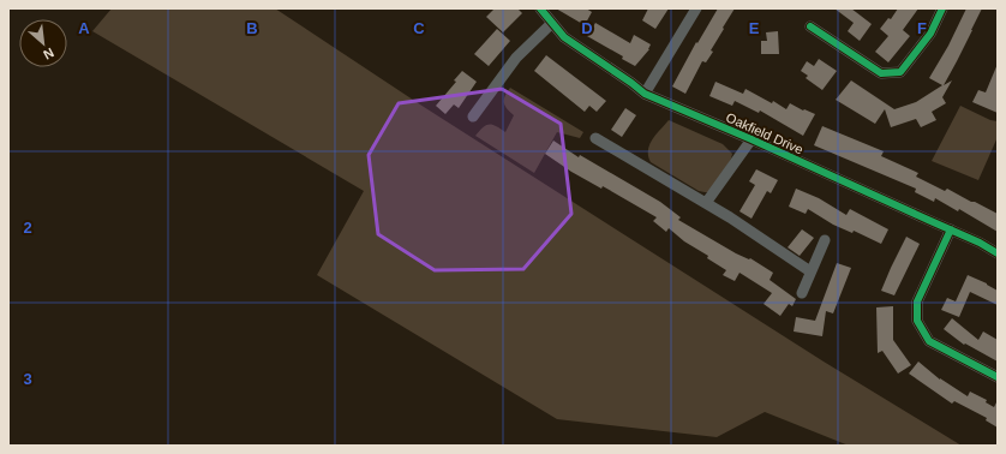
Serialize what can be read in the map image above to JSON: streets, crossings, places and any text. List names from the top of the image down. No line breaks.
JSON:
{"streets":{"street":["Oakfield Drive"]},"north":"bottom right","grid":{"columns":["A","B","C","D","E","F"],"rows":["2","3"]}}
